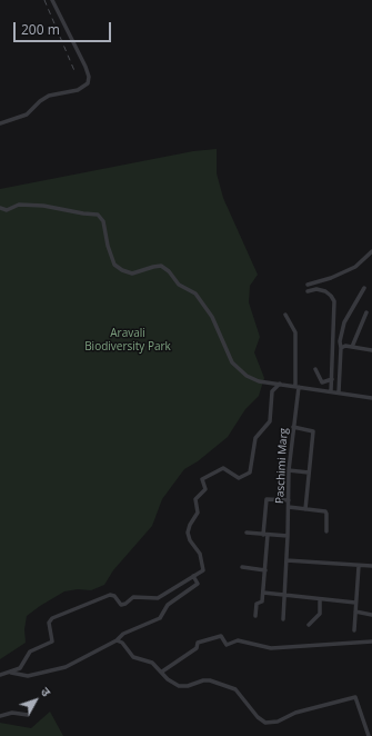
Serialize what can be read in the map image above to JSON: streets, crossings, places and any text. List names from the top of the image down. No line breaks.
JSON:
{"streets":{"street":["Paschimi Marg"]},"parks":["Aravali Biodiversity Park"],"scale_bar":"200 m","north":"top right"}
